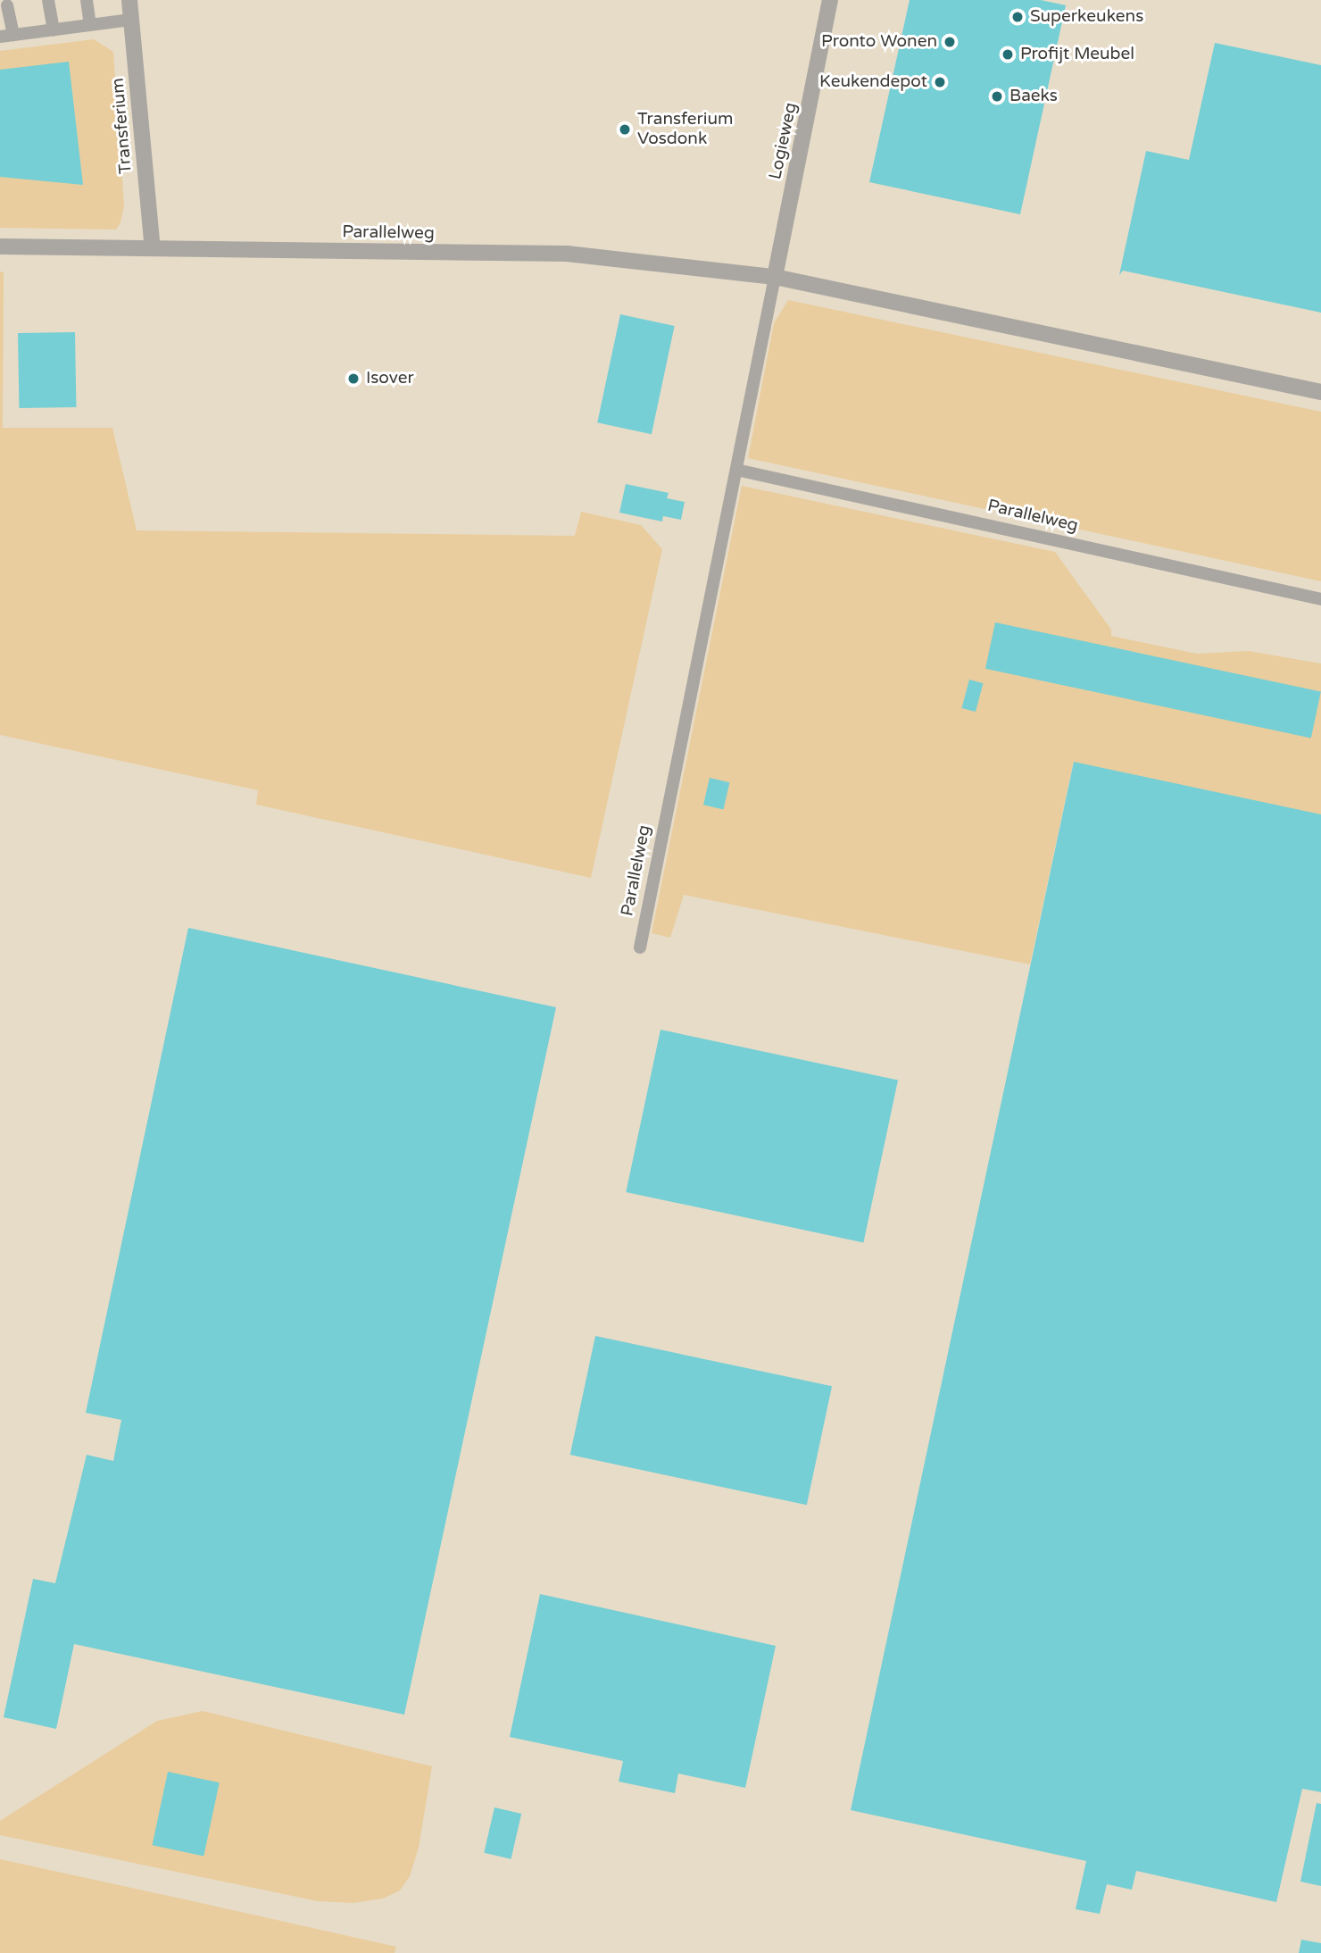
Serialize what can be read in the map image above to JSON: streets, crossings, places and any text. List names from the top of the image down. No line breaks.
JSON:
{"streets":{"street":["Transferium","Logieweg","Parallelweg"]},"crossings":[["Transferium","Parallelweg"],["Logieweg","Parallelweg"]],"places":["Superkeukens","Pronto Wonen","Profijt Meubel","Keukendepot","Baeks","Transferium Vosdonk","Isover"]}
